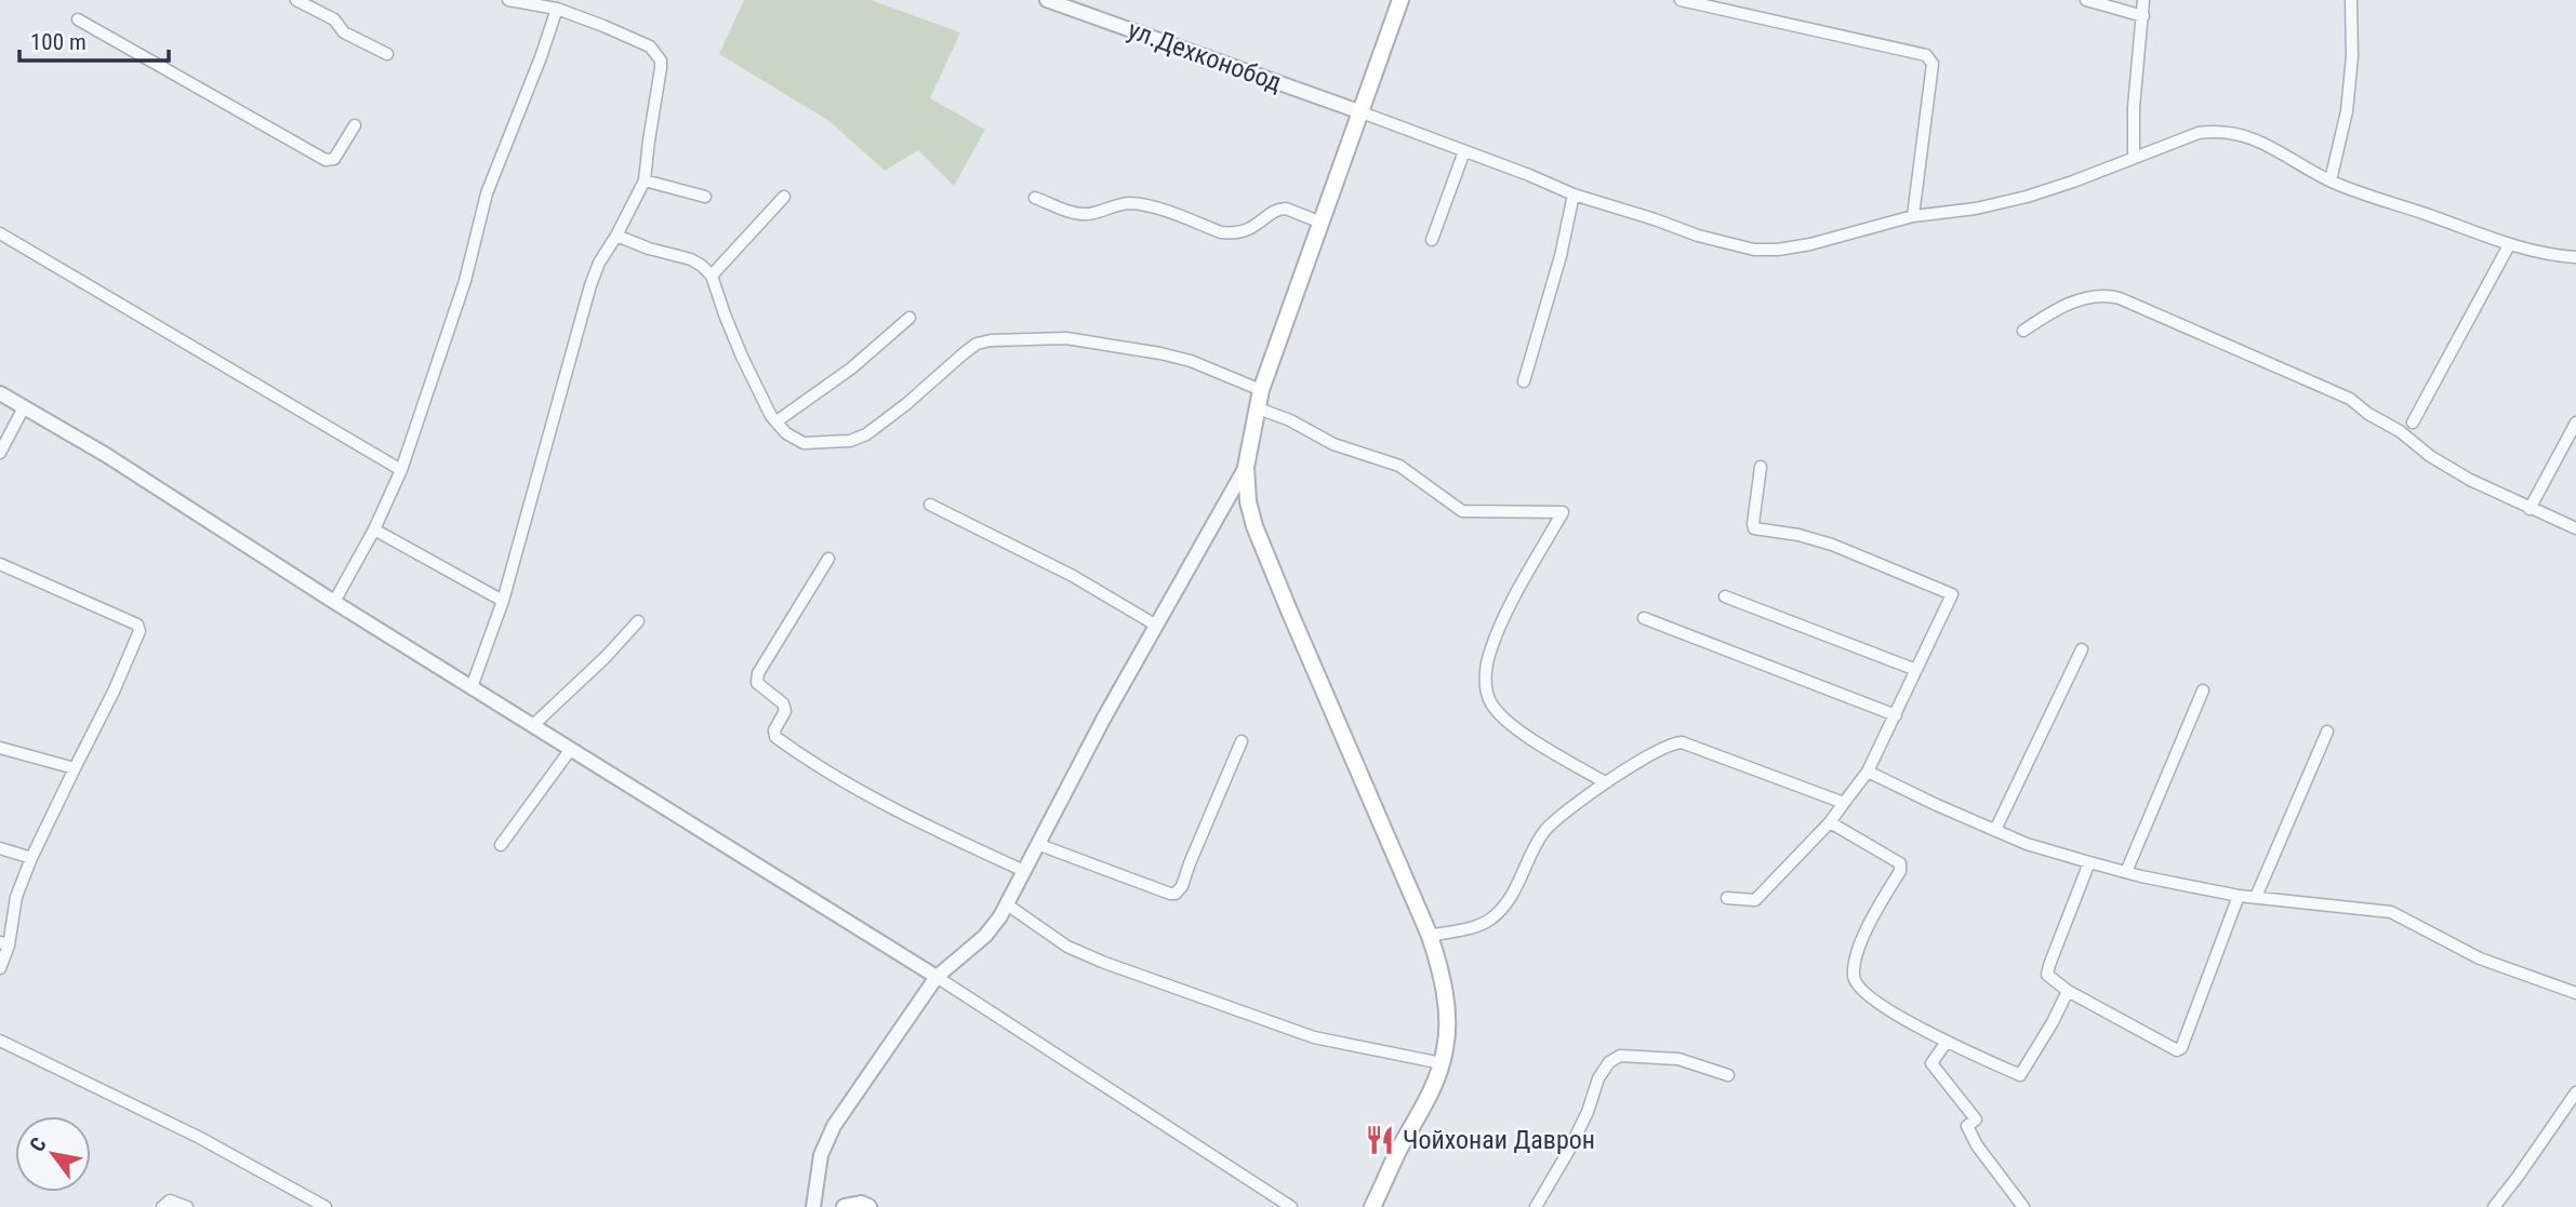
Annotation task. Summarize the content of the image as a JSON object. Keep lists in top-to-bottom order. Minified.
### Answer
{"streets":{"street":["ул.Дехконобод"]},"places":{"restaurant":["Чойхонаи Даврон"]},"scale_bar":"100 m","north":"top left"}
